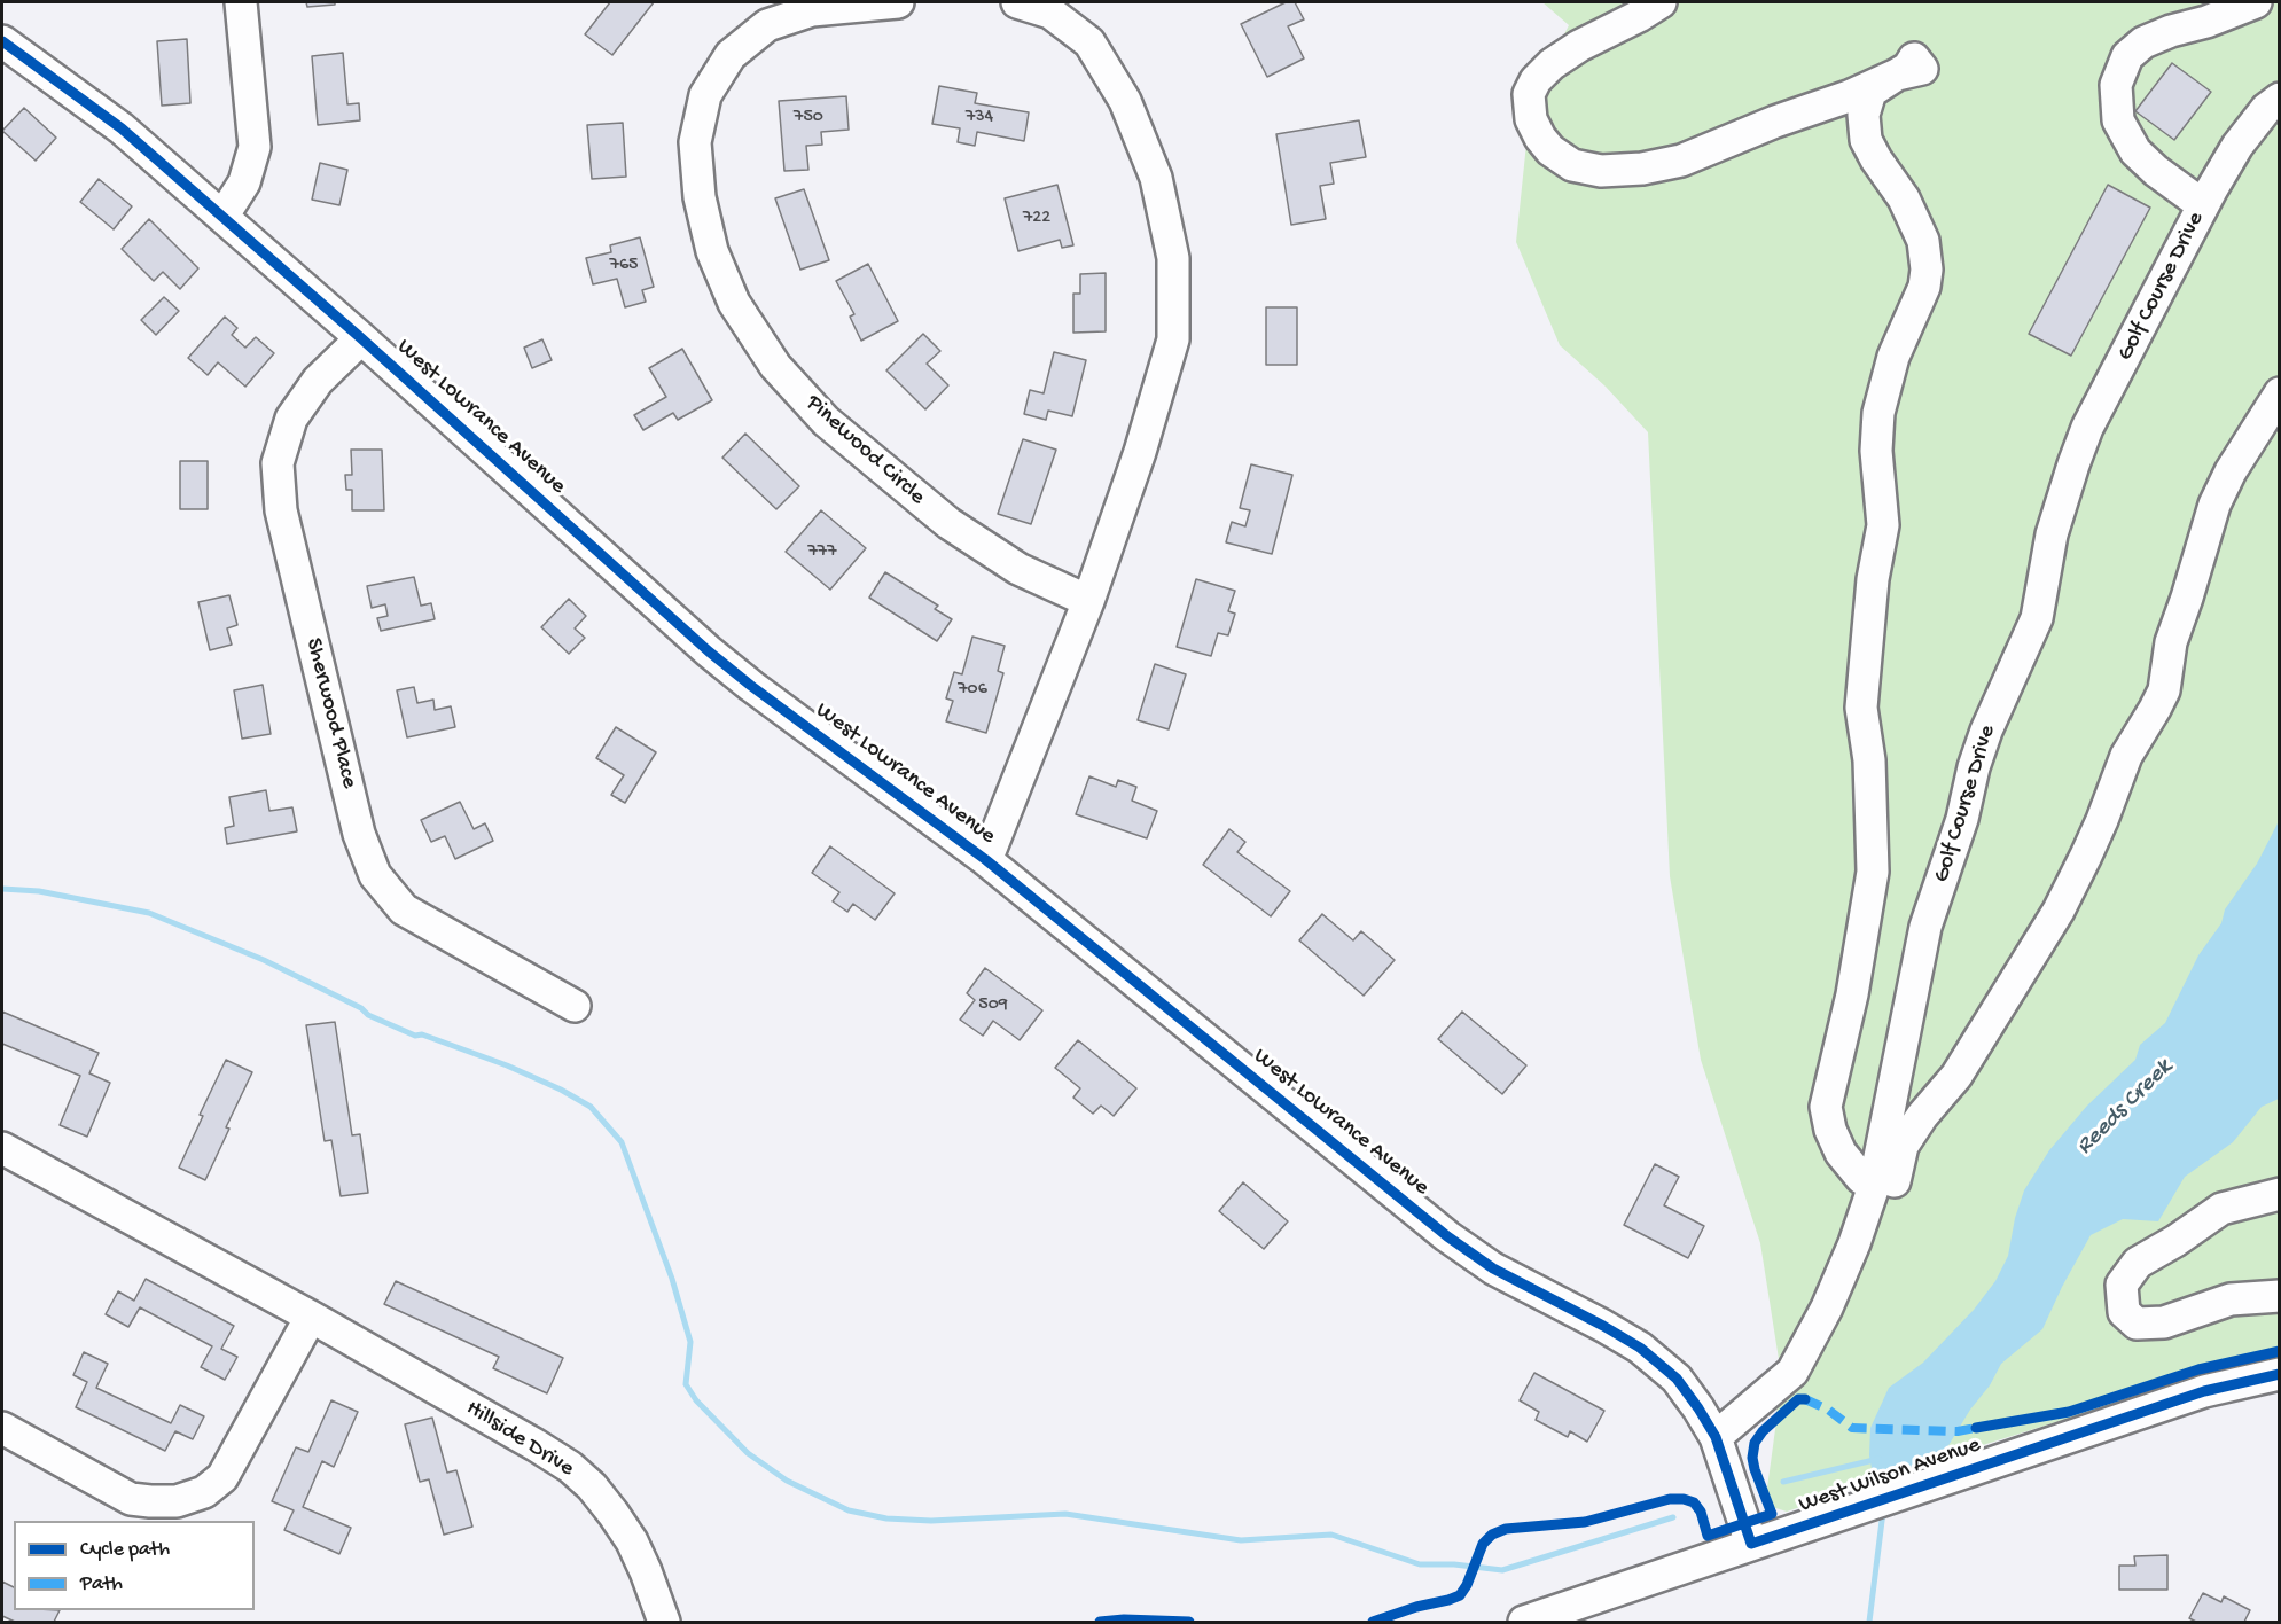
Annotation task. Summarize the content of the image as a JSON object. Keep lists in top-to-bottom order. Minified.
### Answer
{"streets":{"street":["Golf Course Drive","West Lowrance Avenue","Pinewood Circle","Sherwood Place","Hillside Drive","West Wilson Avenue"]},"crossings":[["Golf Course Drive","West Lowrance Avenue"],["West Lowrance Avenue","Sherwood Place"],["West Lowrance Avenue","West Wilson Avenue"]],"water":["Reeds Creek"],"house_numbers":["750","734","722","765","777","706","509"],"legend":["Cycle path","Path"]}
